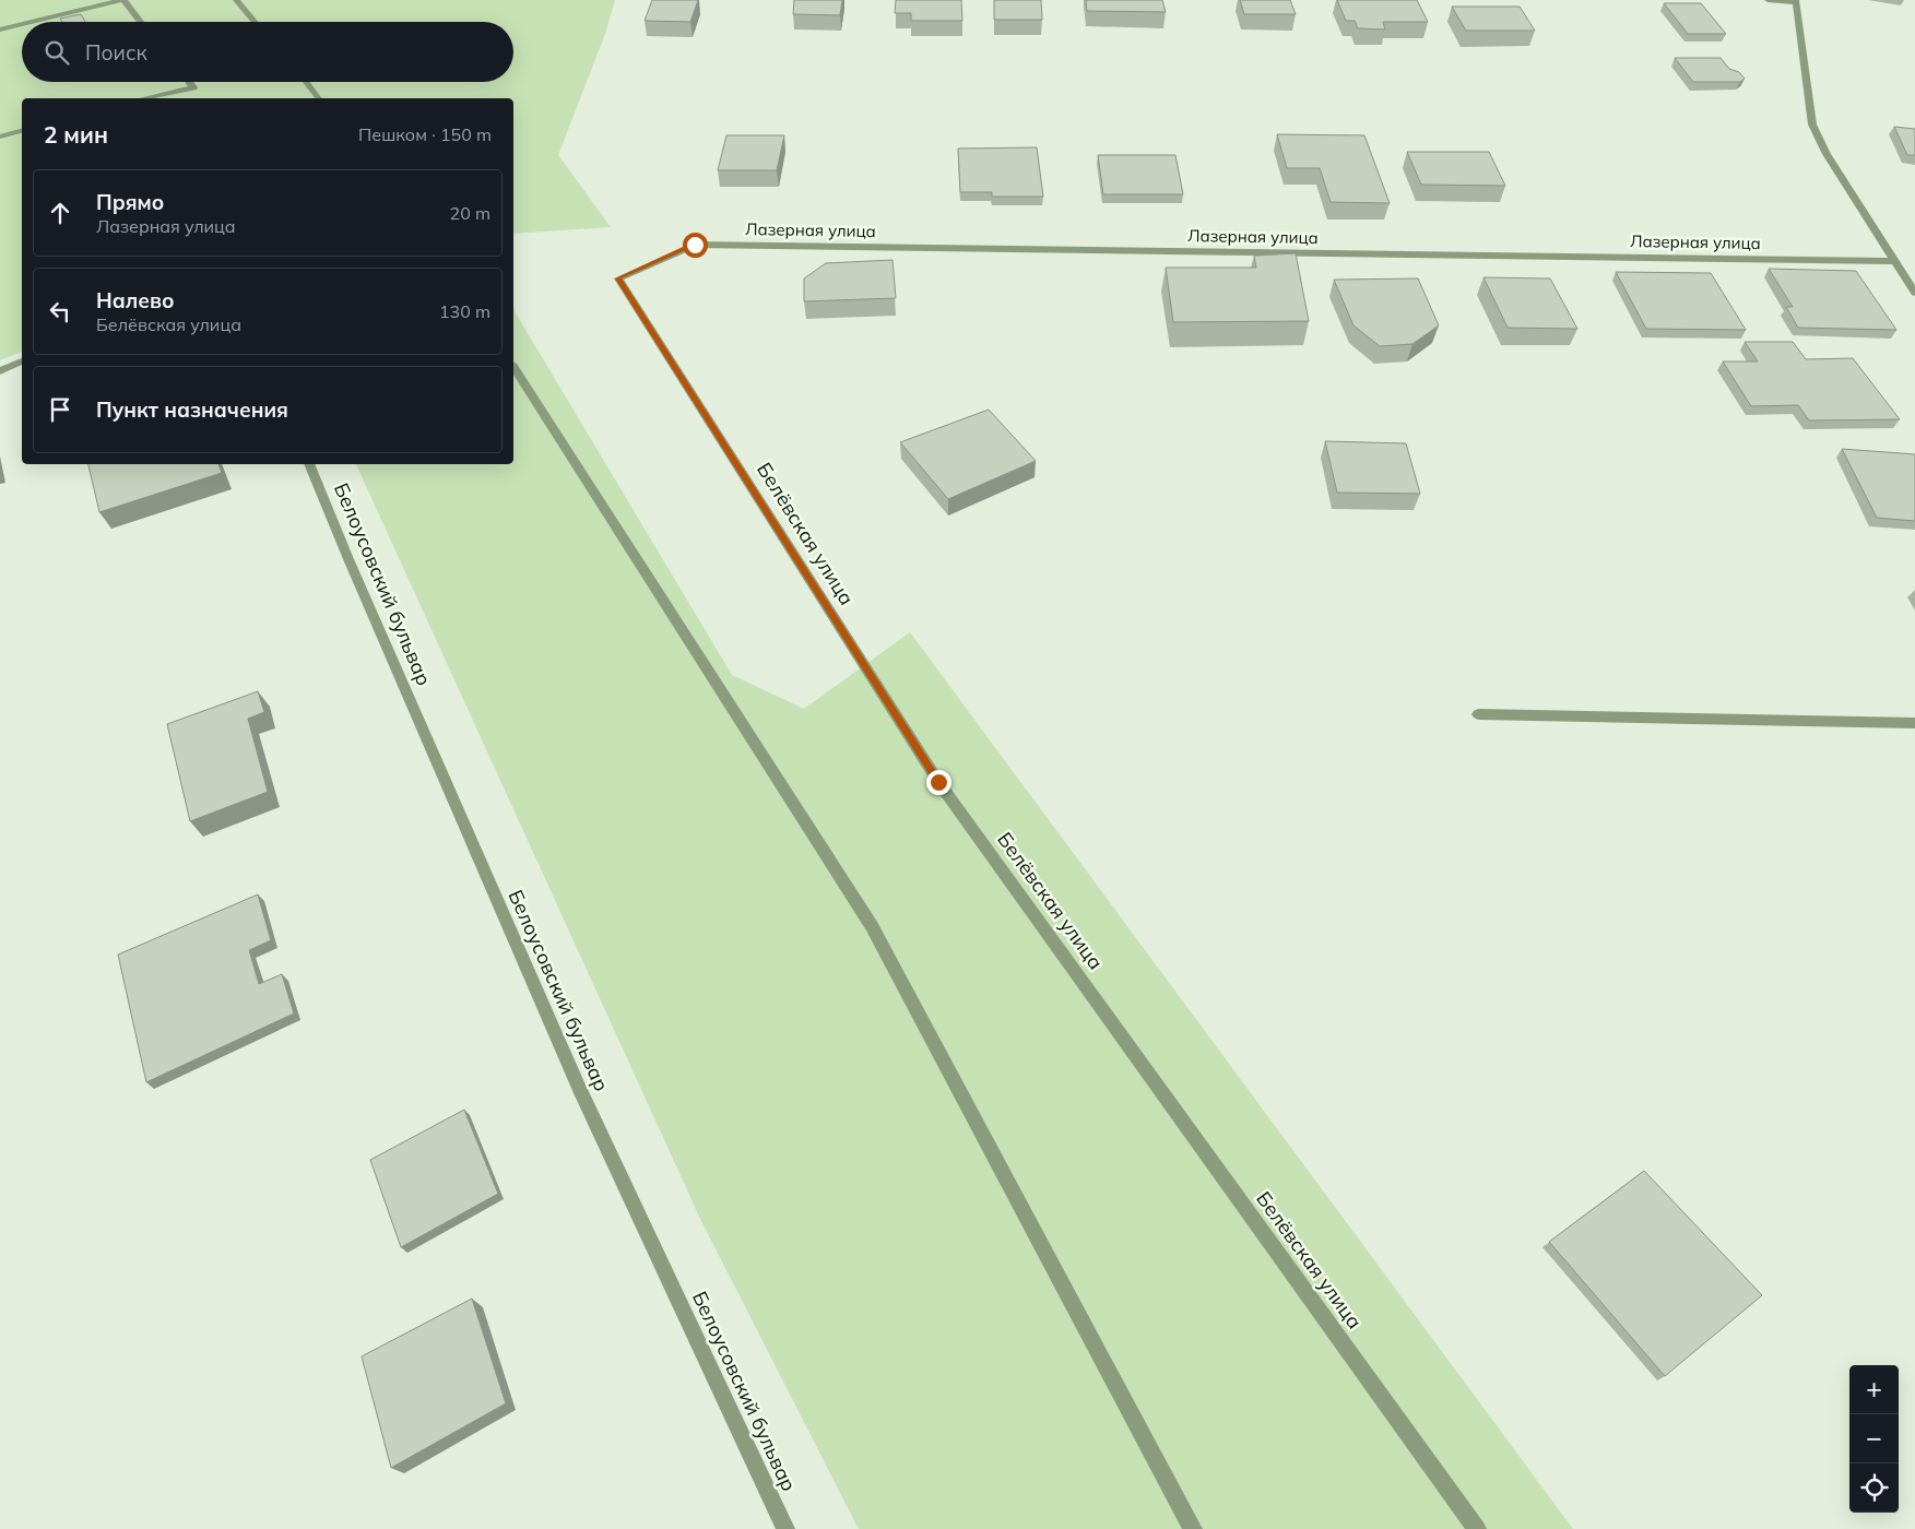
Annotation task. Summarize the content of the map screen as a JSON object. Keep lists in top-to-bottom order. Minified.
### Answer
{"streets":{"street":["Лазерная улица","Белёвская улица","Белоусовский бульвар"]},"crossings":[["Лазерная улица","Белёвская улица"]],"page":{"search":"Поиск","heading":["2 мин","Пешком · 150 m"],"list":[["Прямо","Лазерная улица","20 m"],["Налево","Белёвская улица","130 m"],"Пункт назначения"],"map_buttons":["+","−"]}}
